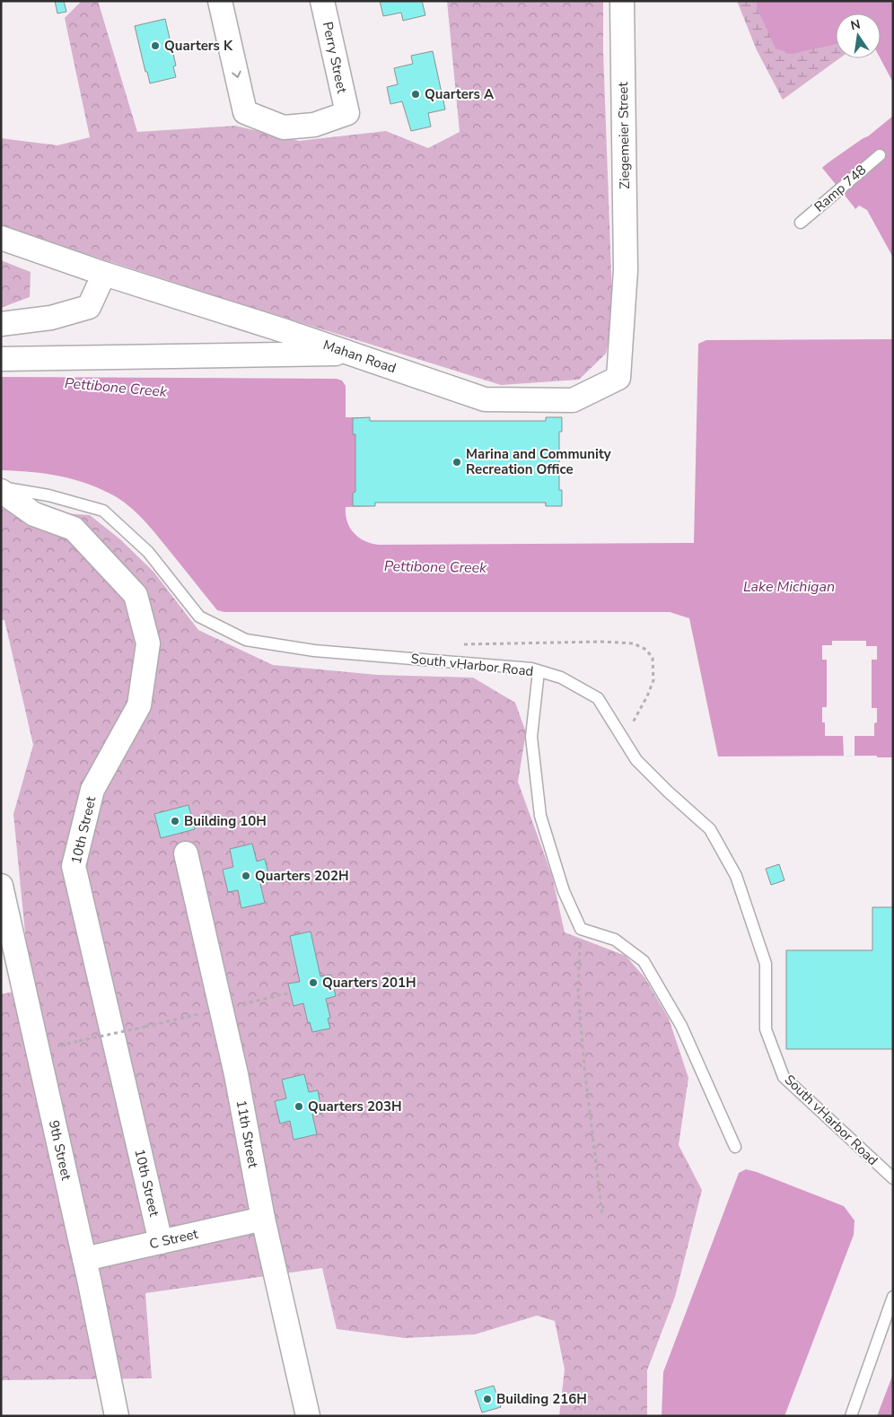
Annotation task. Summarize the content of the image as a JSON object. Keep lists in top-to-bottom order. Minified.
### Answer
{"streets":{"street":["Perry Street","Ziegemeier Street","Mahan Road","10th Street","11th Street","9th Street","C Street"],"lane":["Ramp 748","South vHarbor Road"]},"crossings":[["Ziegemeier Street","Mahan Road"],["10th Street","C Street"],["11th Street","C Street"],["9th Street","C Street"]],"water":["Pettibone Creek","Lake Michigan"],"places":["Quarters K","Quarters A","Marina and Community Recreation Office","Building 10H","Quarters 202H","Quarters 201H","Quarters 203H","Building 216H"],"north":"top"}
